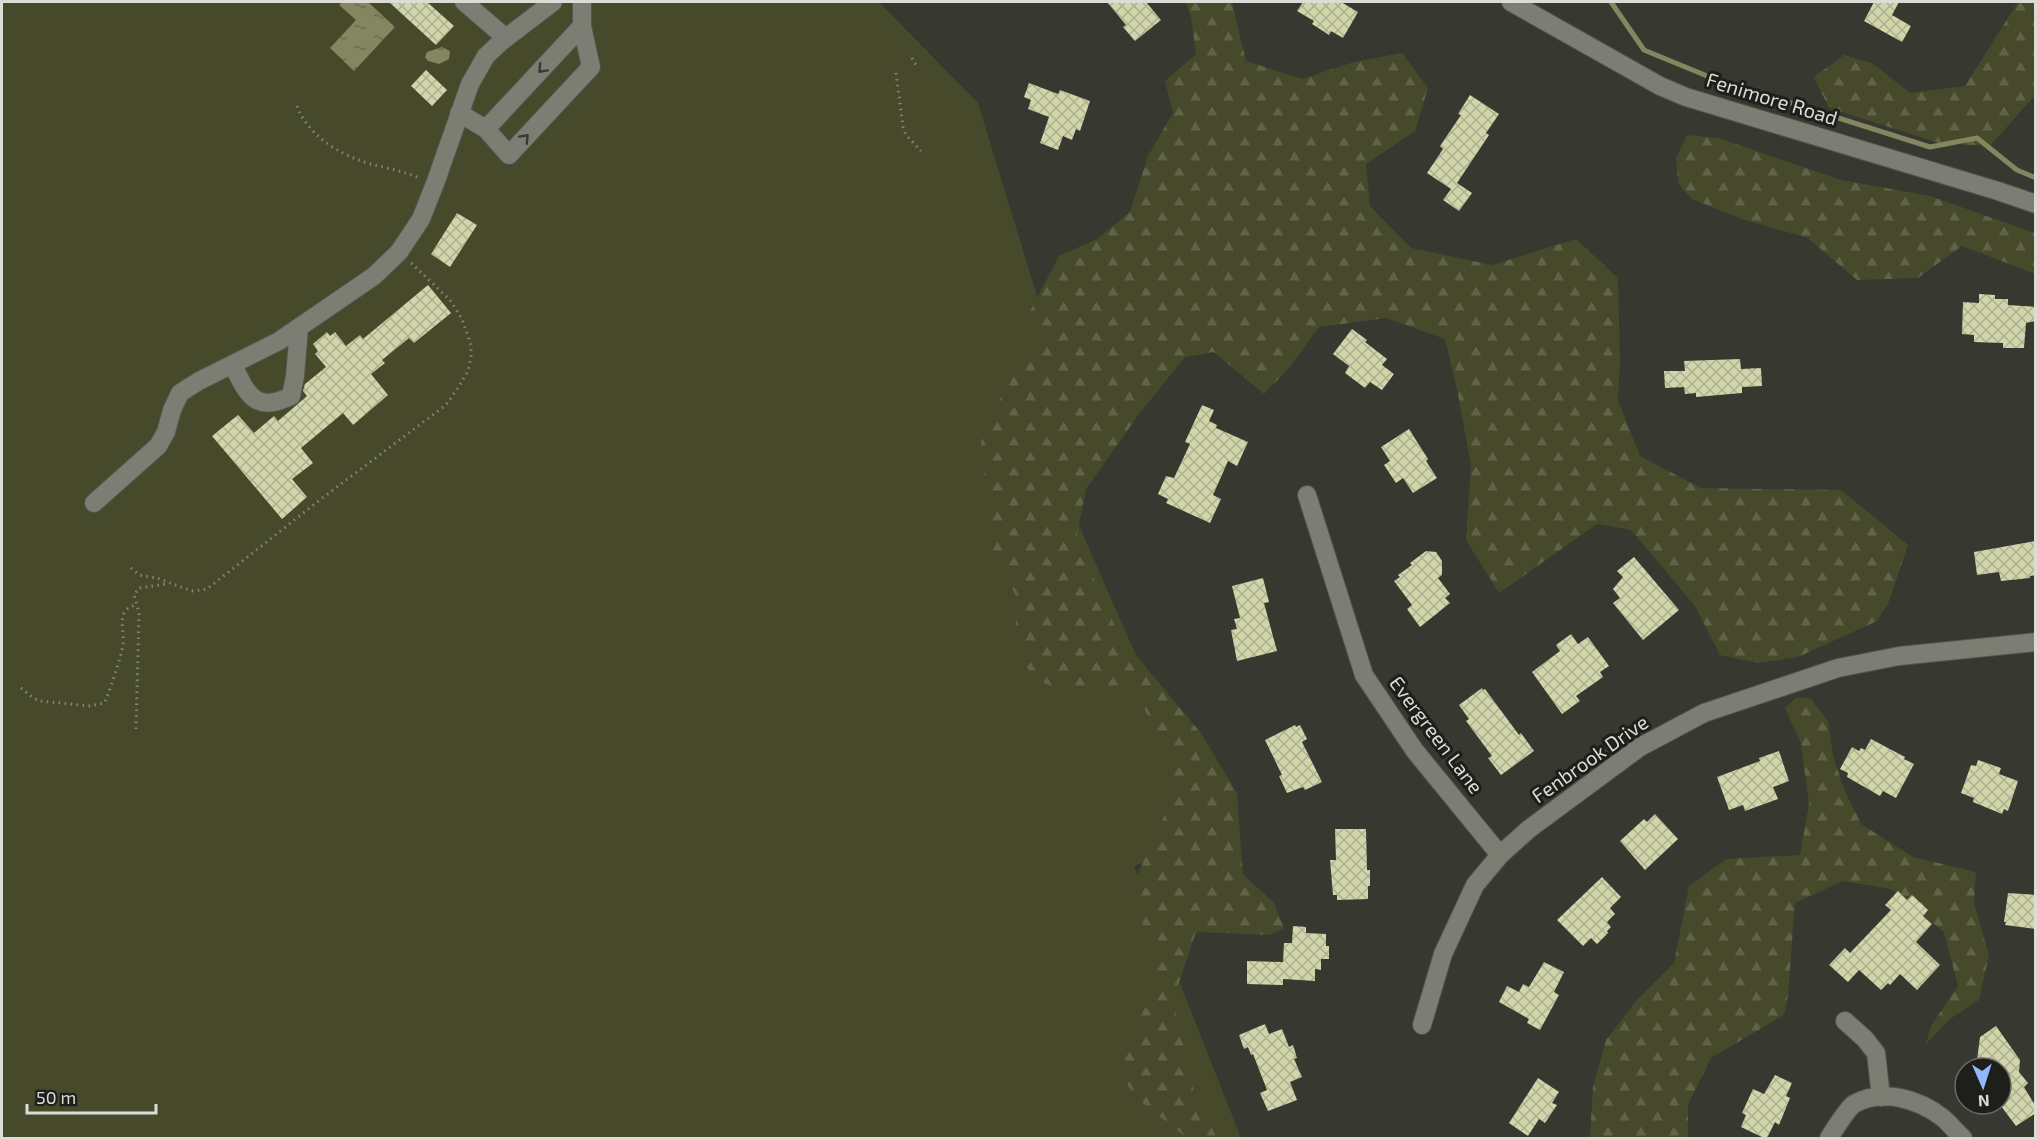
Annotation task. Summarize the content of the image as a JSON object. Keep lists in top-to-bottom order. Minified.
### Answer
{"streets":{"street":["Fenimore Road","Evergreen Lane","Fenbrook Drive"]},"crossings":[["Evergreen Lane","Fenbrook Drive"]],"scale_bar":"50 m","north":"bottom"}
